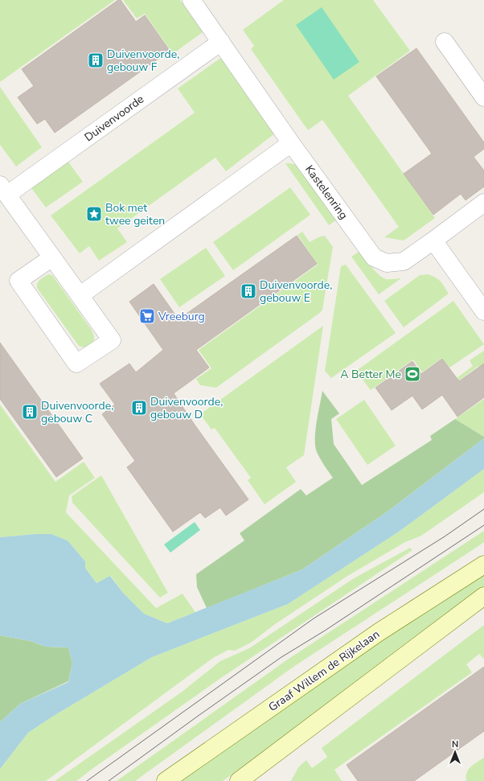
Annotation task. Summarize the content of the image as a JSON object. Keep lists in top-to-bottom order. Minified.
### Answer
{"streets":{"street":["Duivenvoorde","Kastelenring","Graaf Willem de Rijkelaan"]},"crossings":[["Duivenvoorde","Kastelenring"]],"places":{"building":["Duivenvoorde, gebouw F","Duivenvoorde, gebouw E","Duivenvoorde, gebouw D","Duivenvoorde, gebouw C"],"place":["Bok met twee geiten"],"supermarket":["Vreeburg"],"sports":["A Better Me"]},"north":"top"}
